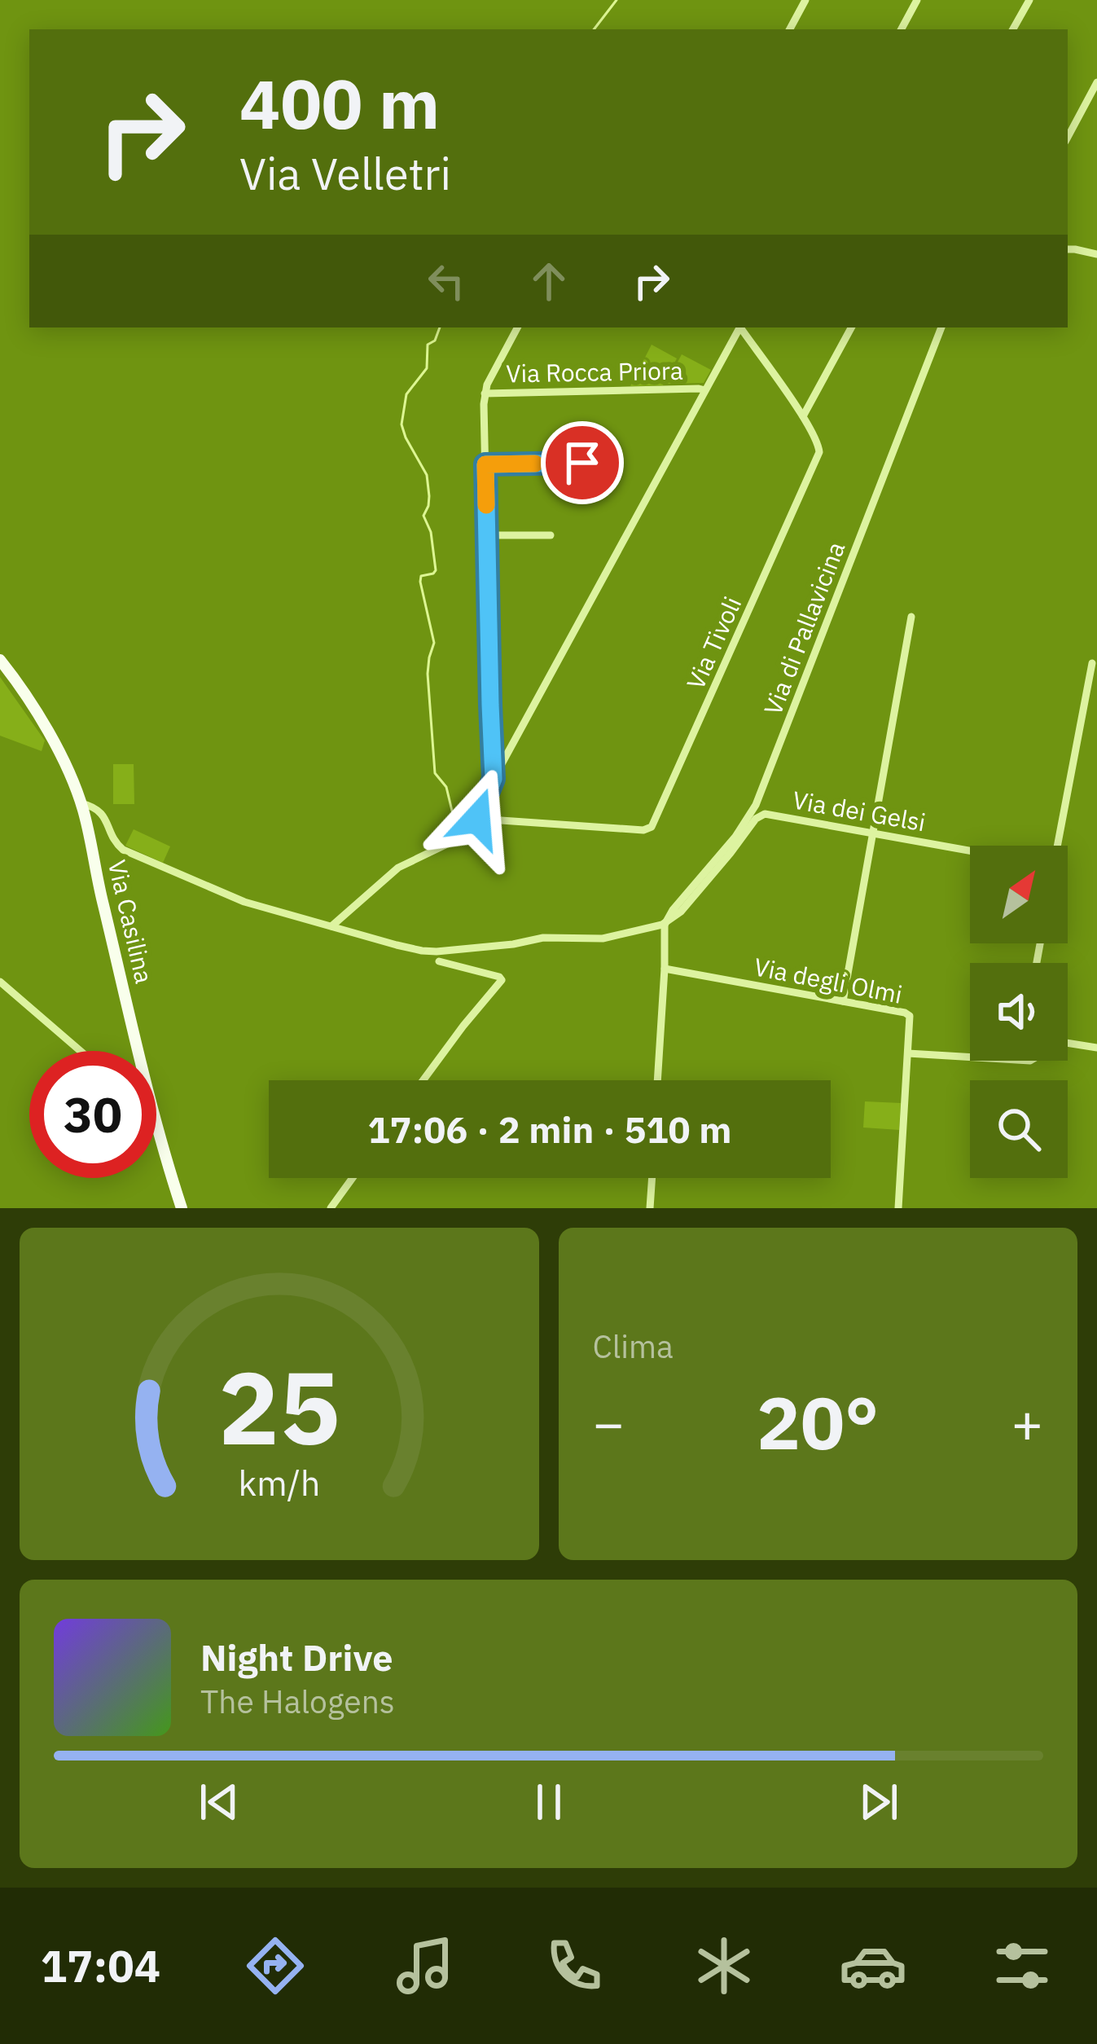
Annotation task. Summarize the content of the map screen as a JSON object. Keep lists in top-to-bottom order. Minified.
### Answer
{"streets":{"main road":["Via Casilina"],"street":["Via Rocca Priora","Via di Pallavicina","Via Tivoli","Via dei Gelsi","Via degli Olmi"]},"crossings":[["Via di Pallavicina","Via dei Gelsi"]],"north":"top right","page":{"turn":["400 m","Via Velletri"],"limit":"30","trip":"17:06 · 2 min · 510 m","tile":"Clima","heat":["−","20°","+"],"song":["Night Drive","The Halogens"],"tabs":"17:04","gauge":["25","km/h"]}}
